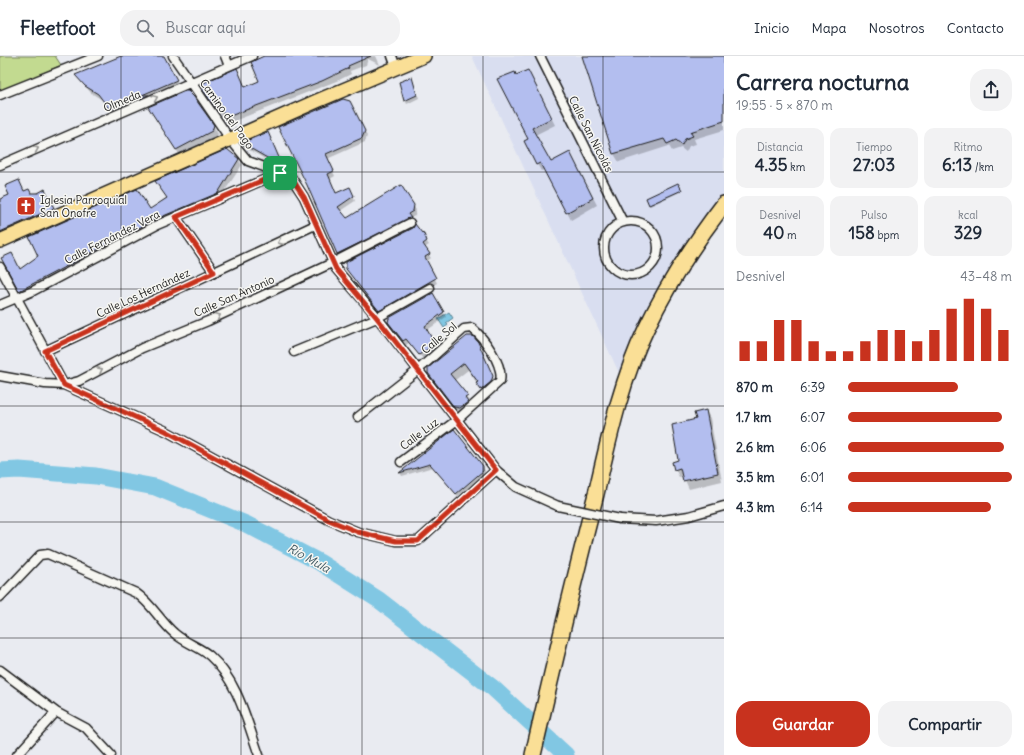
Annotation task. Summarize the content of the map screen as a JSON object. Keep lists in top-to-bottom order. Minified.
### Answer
{"streets":{"street":["Olmeda","Camino del Pago","Calle San Nicolás","Calle Fernández Vera","Calle Los Hernández","Calle San Antonio","Calle Sol","Calle Luz"]},"crossings":[["Olmeda","Camino del Pago"],["Camino del Pago","Calle Fernández Vera"],["Camino del Pago","Calle Los Hernández"],["Camino del Pago","Calle San Antonio"],["Camino del Pago","Calle Sol"],["Camino del Pago","Calle Luz"],["Calle Sol","Calle Luz"]],"one_way":["Calle Los Hernández","Calle San Antonio"],"water":["Río Mula"],"places":{"church":["Iglesia Parroquial San Onofre"]},"page":{"header":"Fleetfoot","search":"Buscar aquí","nav":["Inicio","Mapa","Nosotros","Contacto"],"heading":["Carrera nocturna","19:55 · 5 × 870 m"],"stats":[["Distancia","4.35 km"],["Tiempo","27:03"],["Ritmo","6:13 /km"],["Desnivel","40 m"],["Pulso","158 bpm"],["kcal","329"]],"chart":["Desnivel","43–48 m"],"list":[{"name":"870 m","note":"6:39"},{"name":"1.7 km","note":"6:07"},{"name":"2.6 km","note":"6:06"},{"name":"3.5 km","note":"6:01"},{"name":"4.3 km","note":"6:14"}],"buttons":["Guardar","Compartir"]}}
